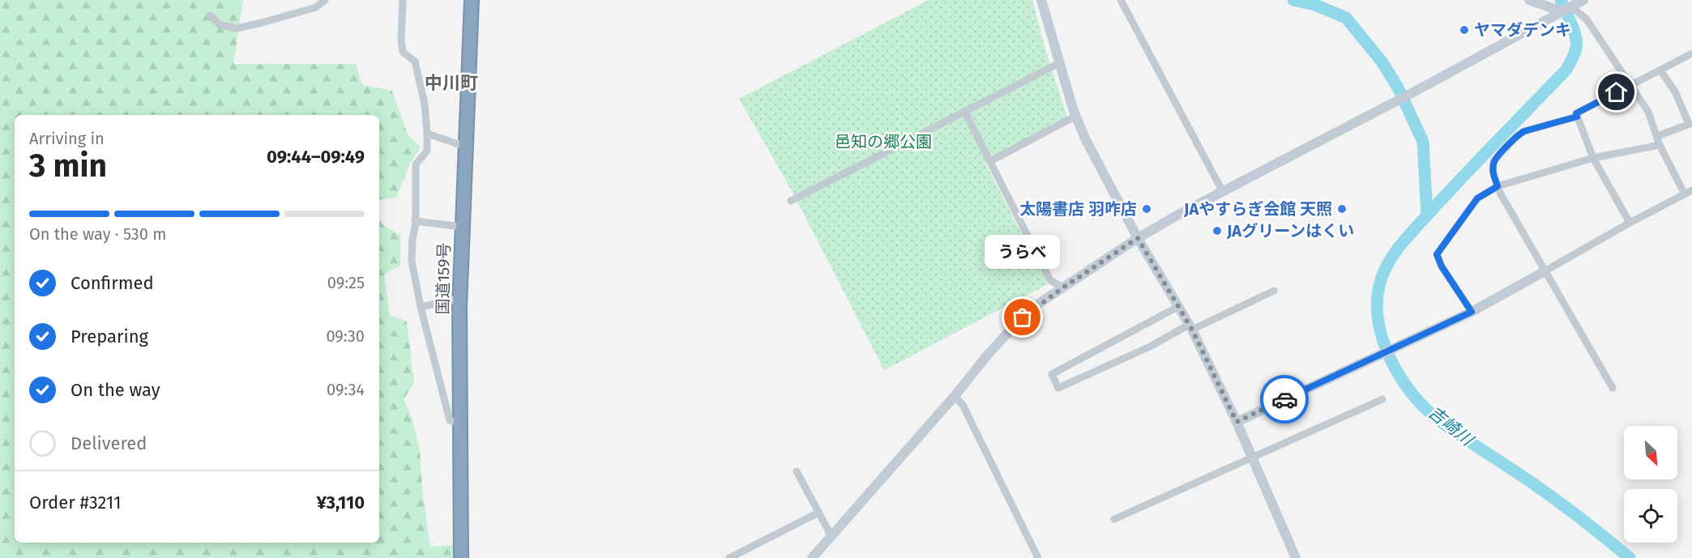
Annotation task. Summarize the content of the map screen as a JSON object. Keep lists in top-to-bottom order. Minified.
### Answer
{"streets":{"highway":["国道159号"]},"districts":["中川町"],"water":["吉崎川"],"parks":["邑知の郷公園"],"places":["ヤマダデンキ","太陽書店 羽咋店","JAやすらぎ会館 天照","JAグリーンはくい","うらべ"],"north":"bottom right","page":{"heading":["3 min","Arriving in","09:44–09:49"],"panel":["Order #3211","¥3,110"],"bar":"On the way · 530 m","bubble":"うらべ","list":[["Confirmed","09:25"],["Preparing","09:30"],["On the way","09:34"],"Delivered"]}}
